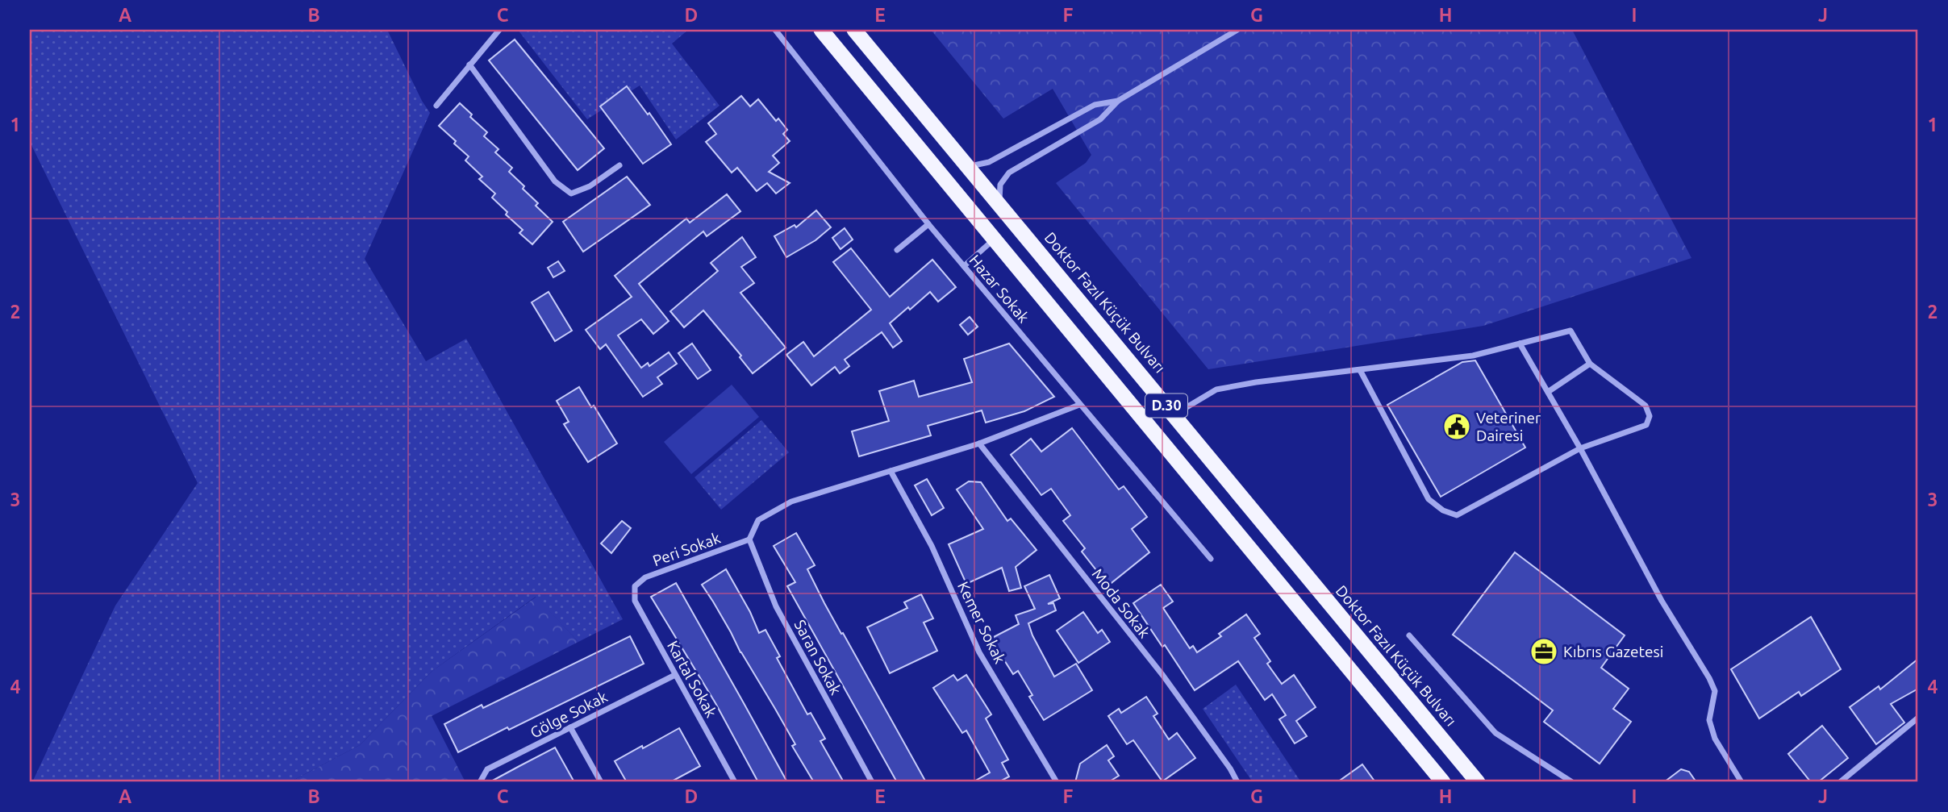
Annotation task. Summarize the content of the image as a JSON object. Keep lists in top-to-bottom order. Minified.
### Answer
{"streets":{"highway":["Doktor Fazıl Küçük Bulvarı","D.30"],"street":["Hazar Sokak","Peri Sokak","Moda Sokak","Kemer Sokak","Saran Sokak","Kartal Sokak","Gölge Sokak"]},"crossings":[["Peri Sokak","Saran Sokak"],["Peri Sokak","Kartal Sokak"],["Kartal Sokak","Gölge Sokak"]],"places":{"public building":["Veteriner Dairesi"],"office":["Kıbrıs Gazetesi"]},"grid":{"columns":["A","B","C","D","E","F","G","H","I","J"],"rows":["1","2","3","4"]}}
